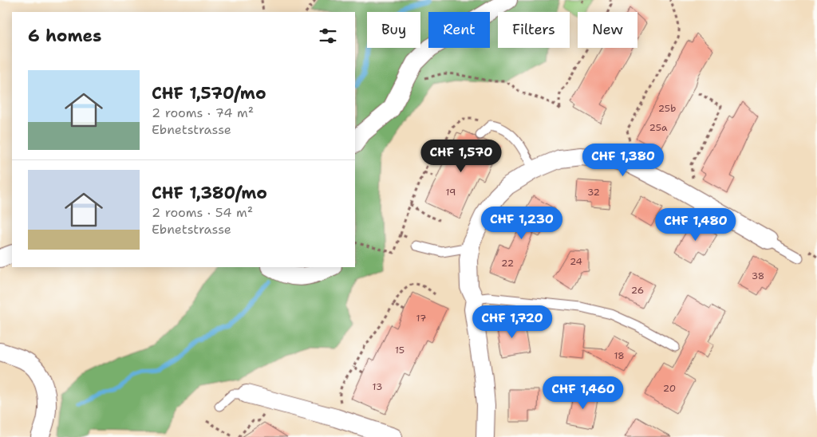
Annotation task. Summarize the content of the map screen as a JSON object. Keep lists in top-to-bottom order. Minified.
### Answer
{"house_numbers":["25b","25a","19","32","24","22","38","26","17","15","18","13","20"],"page":{"chip":["Buy","Rent","Filters","New"],"heading":"6 homes","list":[{"name":"CHF 1,570/mo","note":"2 rooms · 74 m² · Ebnetstrasse"},{"name":"CHF 1,380/mo","note":"2 rooms · 54 m² · Ebnetstrasse"}],"price":["CHF 1,570","CHF 1,380","CHF 1,230","CHF 1,480","CHF 1,720","CHF 1,460"]}}
